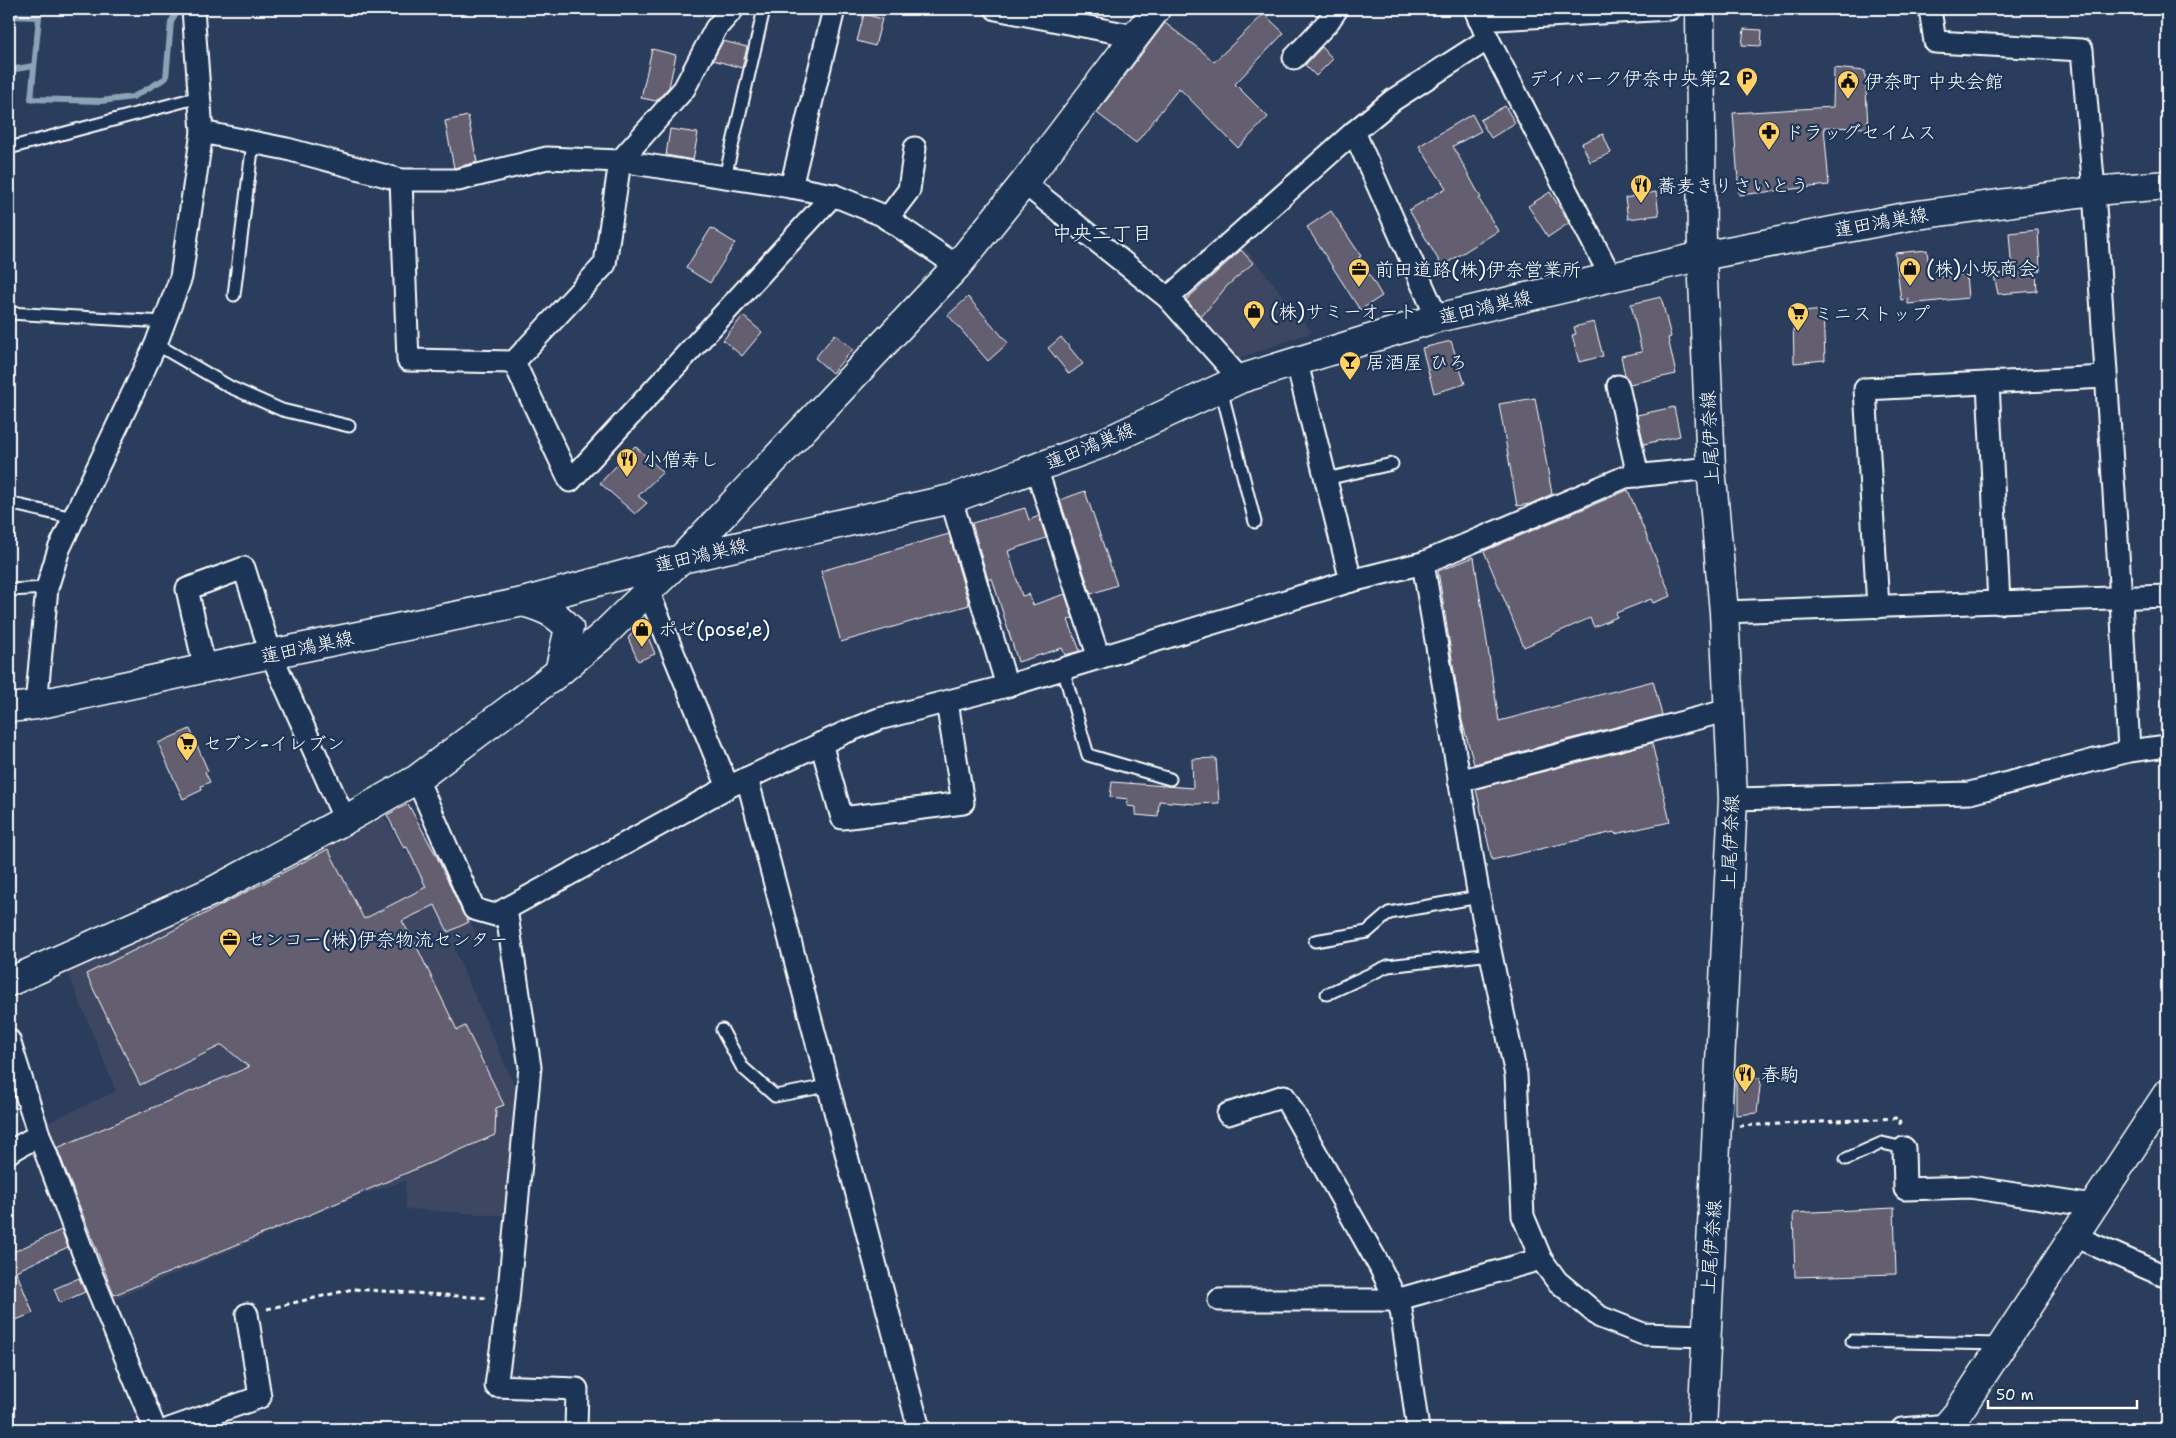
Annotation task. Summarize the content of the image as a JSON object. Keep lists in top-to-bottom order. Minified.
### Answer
{"streets":{"street":["蓮田鴻巣線","上尾伊奈線"]},"crossings":[["蓮田鴻巣線","上尾伊奈線"]],"districts":["中央二丁目"],"places":{"parking":["デイパーク伊奈中央第2"],"public building":["伊奈町 中央会館"],"pharmacy":["ドラッグセイムス"],"restaurant":["蕎麦きりさいとう","小僧寿し","春駒"],"shop":["(株)小坂商会","(株)サミーオート","ポゼ(pose',e)"],"office":["前田道路(株)伊奈営業所","センコー(株)伊奈物流センター"],"supermarket":["ミニストップ","セブン-イレブン"],"bar":["居酒屋 ひろ"]},"scale_bar":"50 m"}
